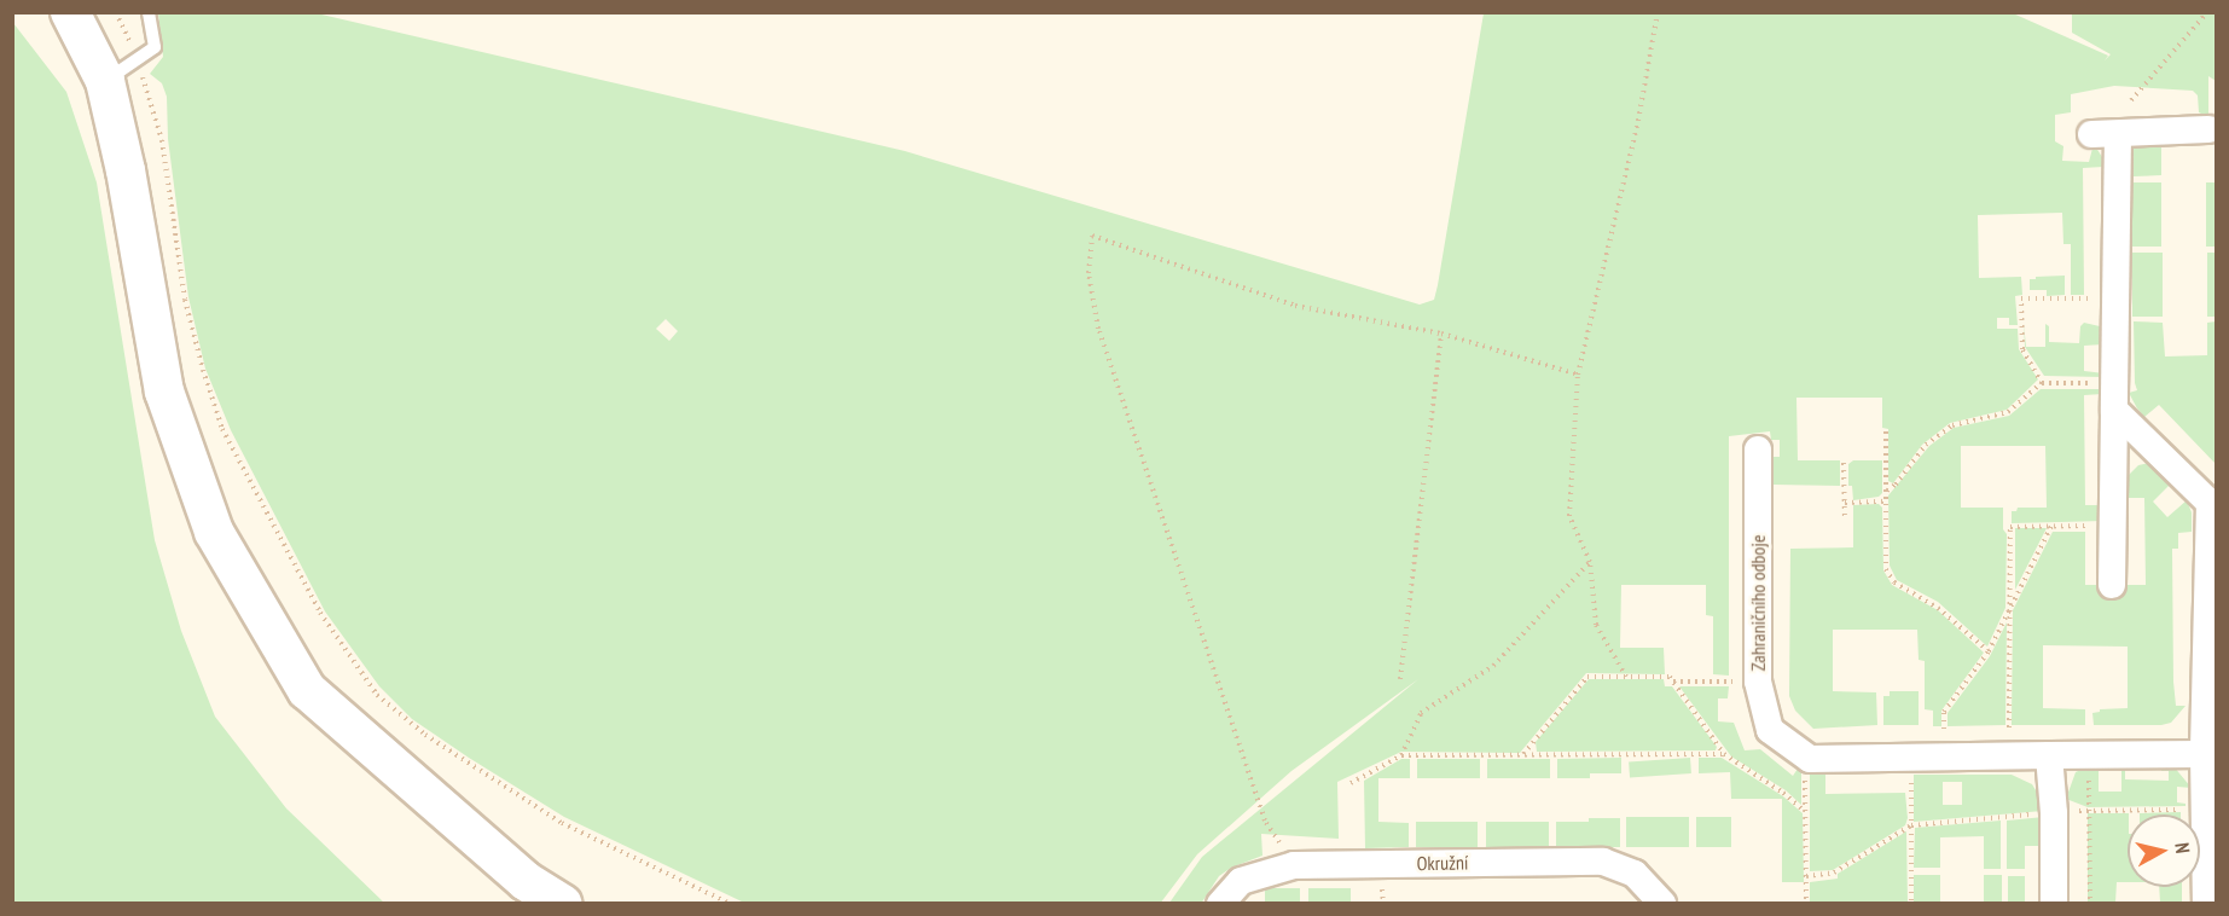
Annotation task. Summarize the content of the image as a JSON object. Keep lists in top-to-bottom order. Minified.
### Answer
{"streets":{"street":["Zahraničního odboje","Okružní"]},"north":"right"}
